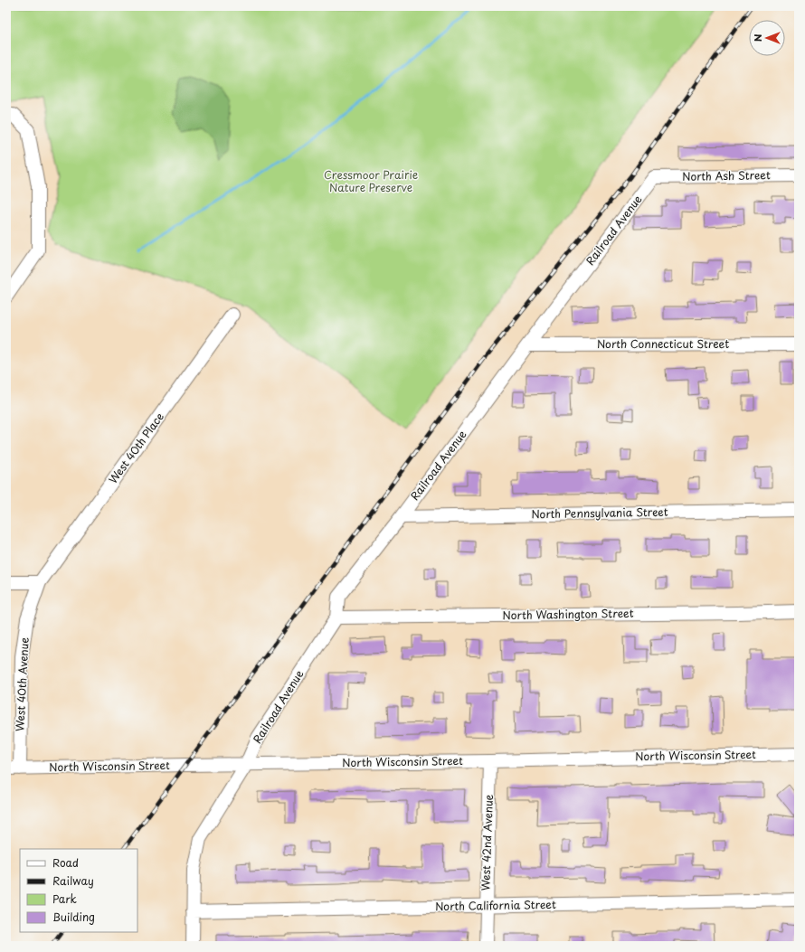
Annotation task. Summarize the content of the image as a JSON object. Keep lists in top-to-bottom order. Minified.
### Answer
{"streets":{"street":["North Ash Street","Railroad Avenue","North Connecticut Street","West 40th Place","North Pennsylvania Street","North Washington Street","West 40th Avenue","North Wisconsin Street","West 42nd Avenue","North California Street"]},"crossings":[["North Ash Street","Railroad Avenue"],["Railroad Avenue","North Connecticut Street"],["Railroad Avenue","North Pennsylvania Street"],["Railroad Avenue","North Washington Street"],["Railroad Avenue","North Wisconsin Street"],["Railroad Avenue","North California Street"],["West 40th Place","West 40th Avenue"],["West 40th Avenue","North Wisconsin Street"],["North Wisconsin Street","West 42nd Avenue"],["West 42nd Avenue","North California Street"]],"parks":["Cressmoor Prairie Nature Preserve"],"legend":["Road","Railway","Park","Building"],"north":"left"}
